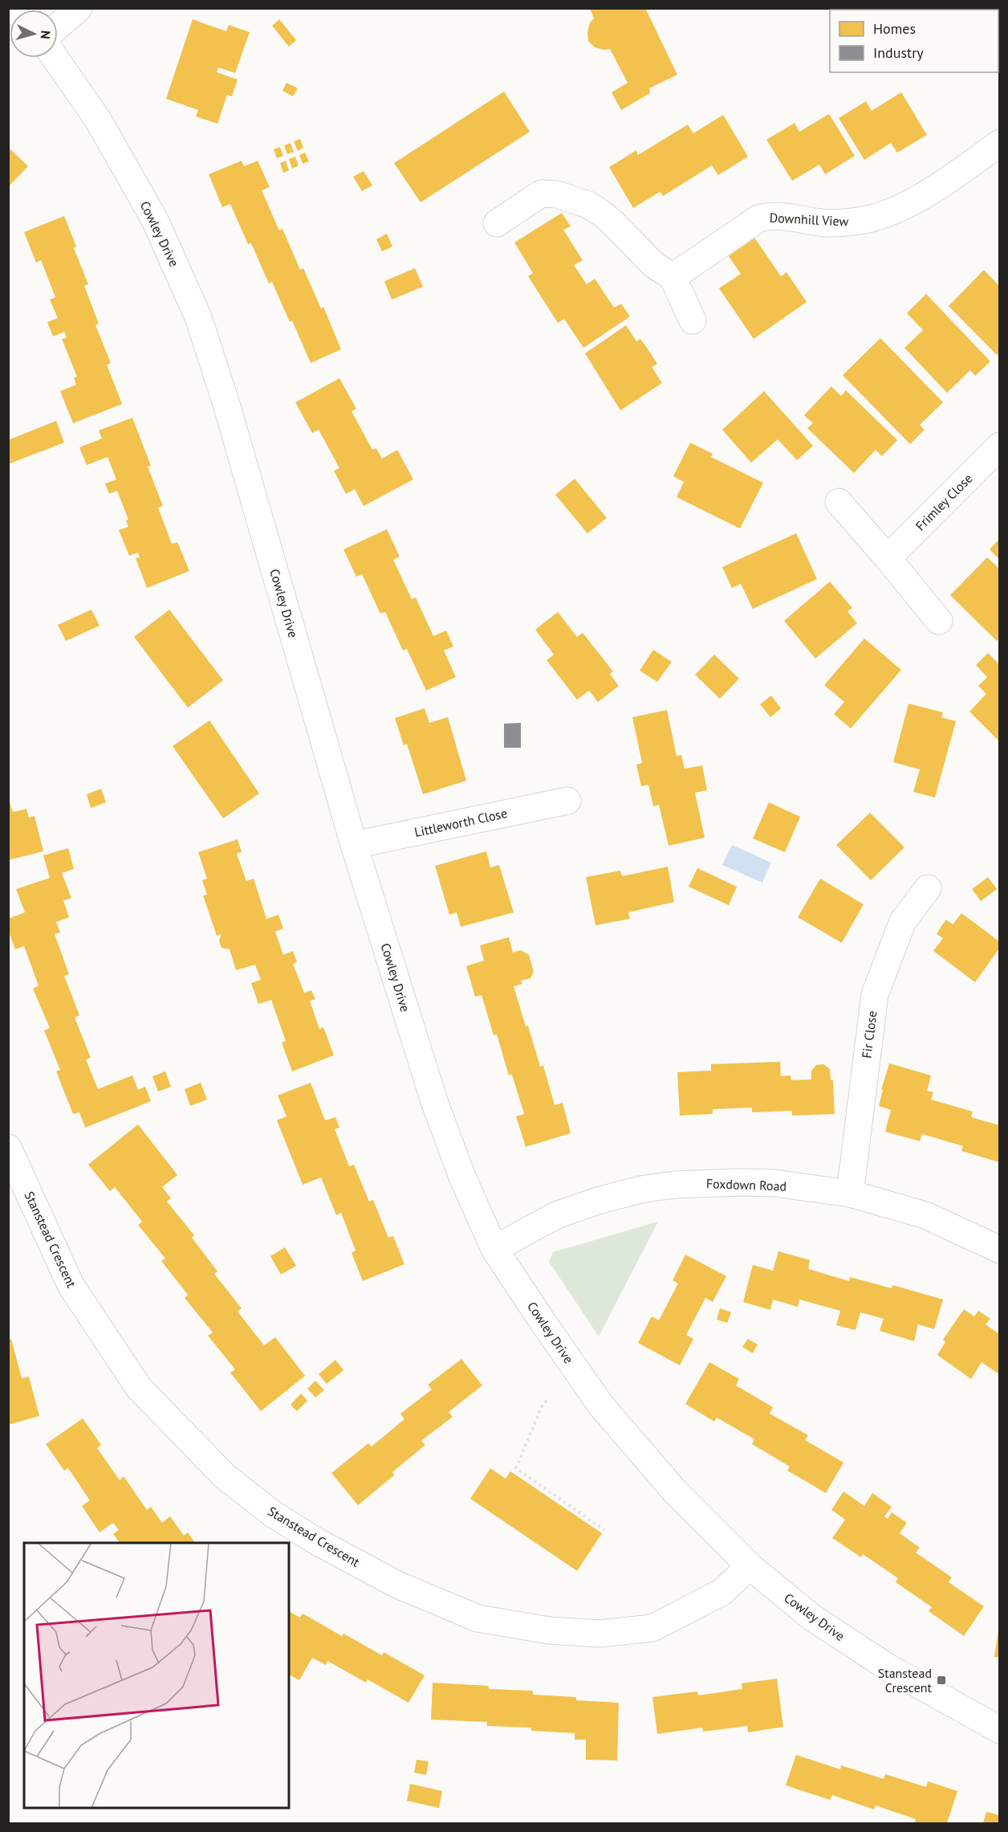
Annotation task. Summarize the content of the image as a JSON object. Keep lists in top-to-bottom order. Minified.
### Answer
{"streets":{"street":["Downhill View","Cowley Drive","Frimley Close","Littleworth Close","Fir Close","Foxdown Road","Stanstead Crescent"]},"crossings":[["Cowley Drive","Littleworth Close"],["Cowley Drive","Foxdown Road"],["Cowley Drive","Stanstead Crescent"],["Fir Close","Foxdown Road"]],"places":{"transit":["Stanstead Crescent"]},"legend":["Homes","Industry"],"north":"right"}
